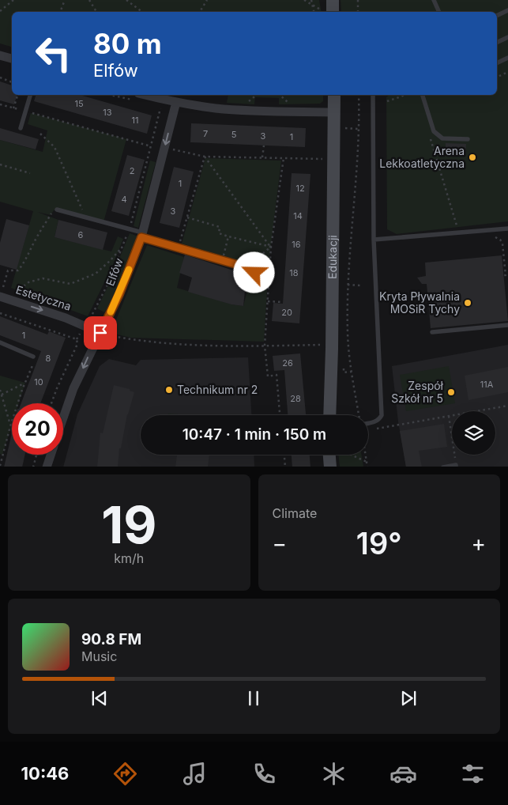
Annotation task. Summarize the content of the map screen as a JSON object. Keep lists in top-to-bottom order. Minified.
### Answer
{"streets":{"street":["Edukacji","Elfów","Estetyczna"]},"crossings":[["Elfów","Estetyczna"]],"one_way":["Elfów","Estetyczna"],"places":["Arena Lekkoatletyczna","Kryta Pływalnia MOSiR Tychy","Technikum nr 2","Zespół Szkół nr 5"],"house_numbers":["15","13","11","7","5","3","1","2","1","12","4","3","14","6","16","18","20","1","8","26","10","11A","28"],"page":{"turn":["80 m","Elfów"],"limit":"20","trip":"10:47 · 1 min · 150 m","tile":[["19","km/h"],"Climate"],"heat":["−","19°","+"],"song":["90.8 FM","Music"],"tabs":"10:46"}}
